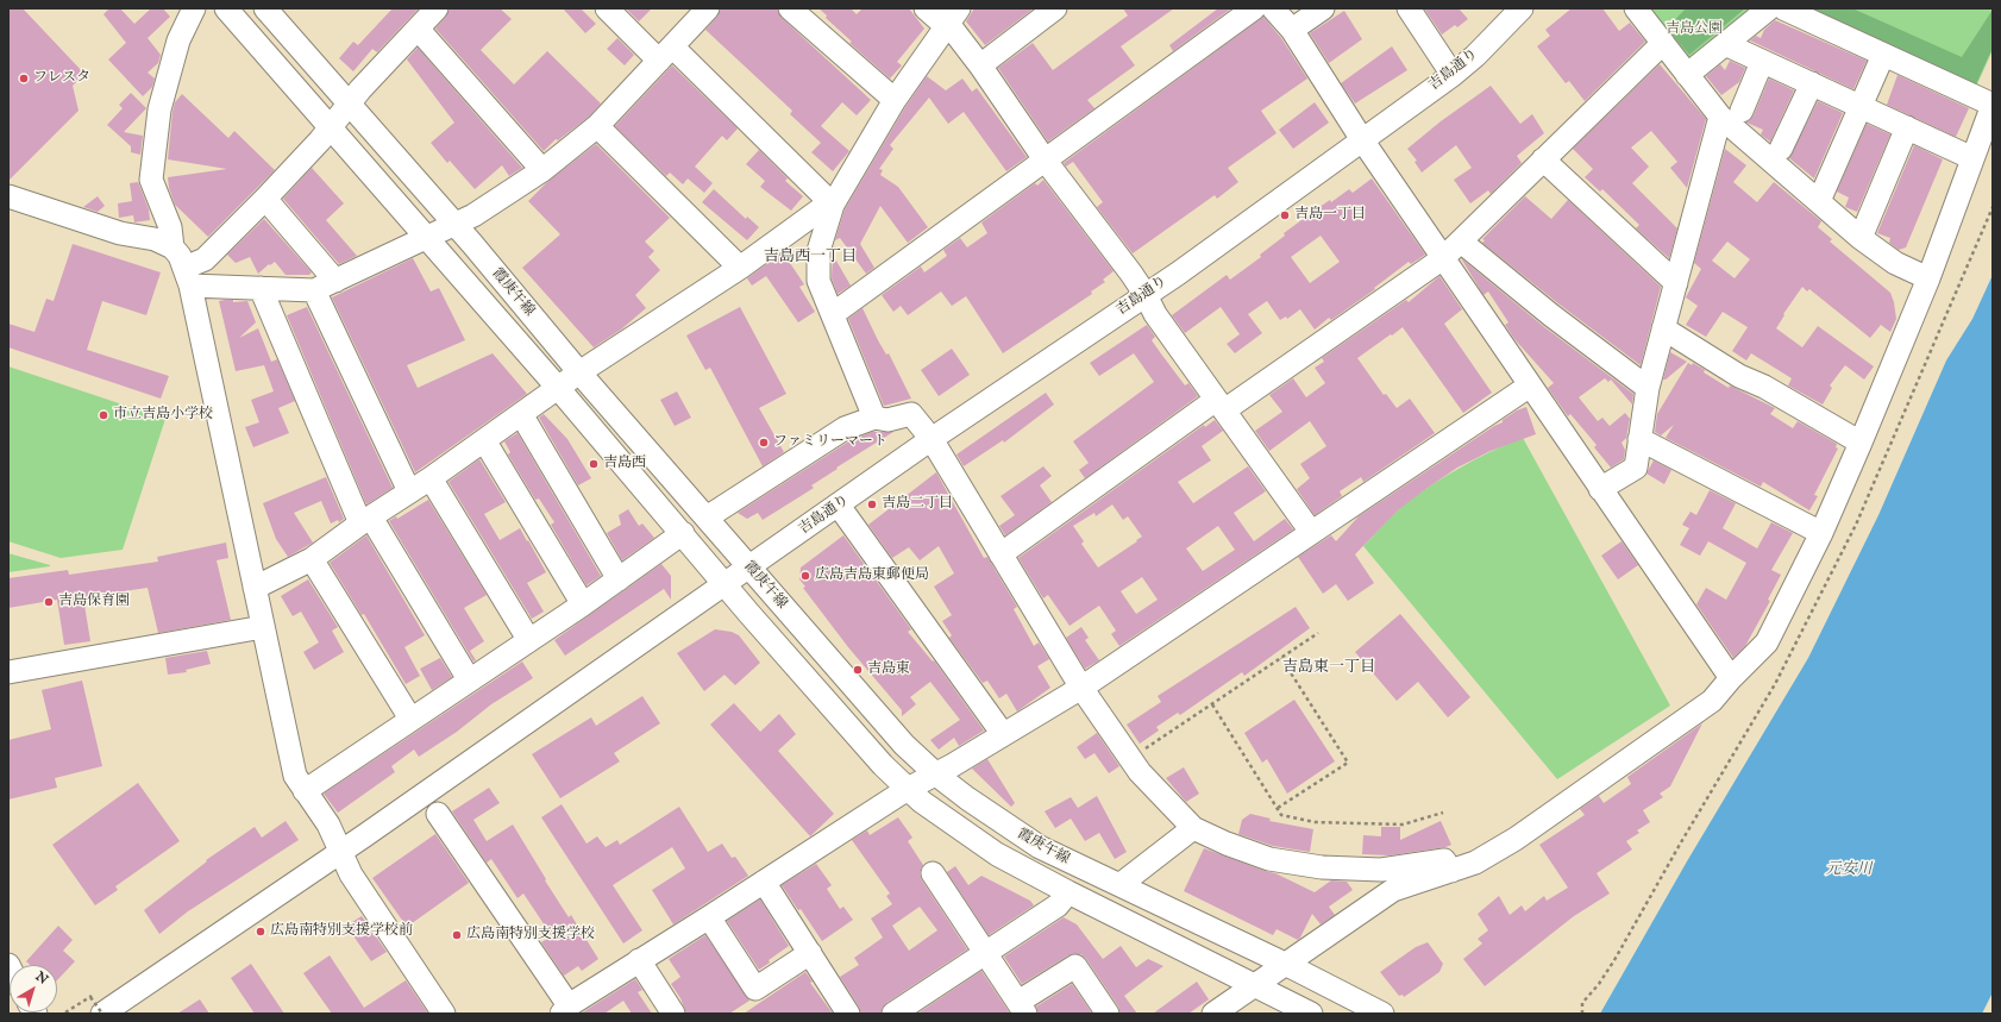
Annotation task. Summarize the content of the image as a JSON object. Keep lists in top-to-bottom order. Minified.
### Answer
{"streets":{"street":["吉島通り","霞庚午線"]},"crossings":[["吉島通り","霞庚午線"]],"districts":["吉島西一丁目","吉島東一丁目"],"water":["元安川"],"parks":["吉島公園"],"places":["フレスタ","吉島一丁目","市立吉島小学校","ファミリーマート","吉島西","吉島二丁目","広島吉島東郵便局","吉島保育園","吉島東","広島南特別支援学校前","広島南特別支援学校"],"north":"top right"}
